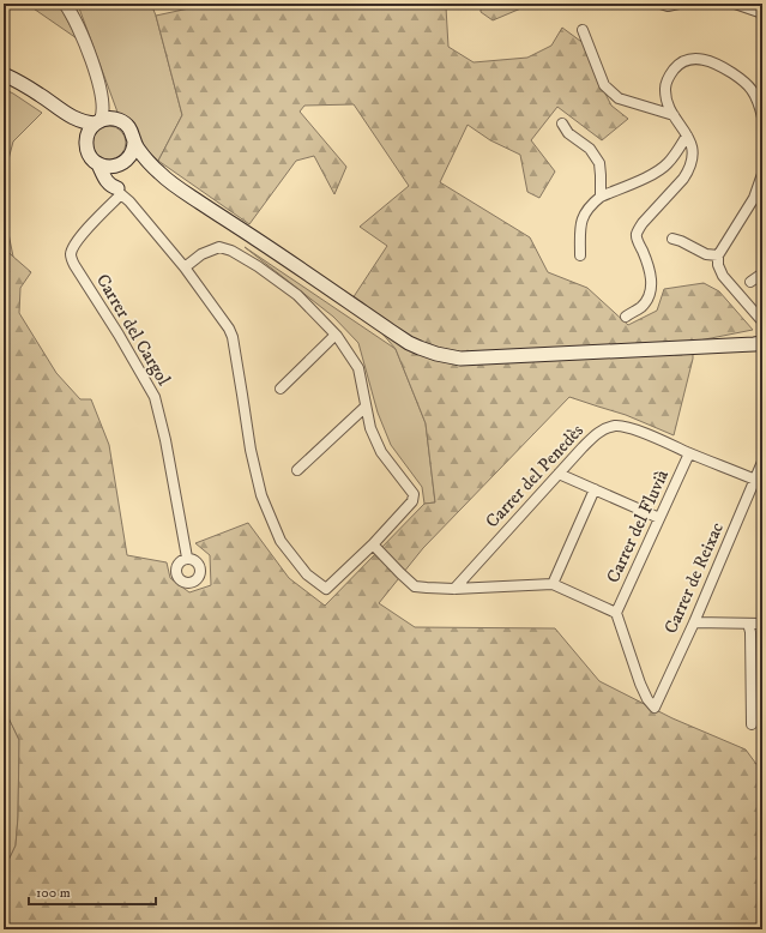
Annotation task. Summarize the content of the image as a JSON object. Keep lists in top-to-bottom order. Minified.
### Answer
{"streets":{"street":["Carrer del Cargol","Carrer del Penedès","Carrer del Fluvià","Carrer de Reixac"]},"crossings":[["Carrer del Penedès","Carrer del Fluvià"],["Carrer del Penedès","Carrer de Reixac"],["Carrer del Fluvià","Carrer de Reixac"]],"scale_bar":"100 m"}
